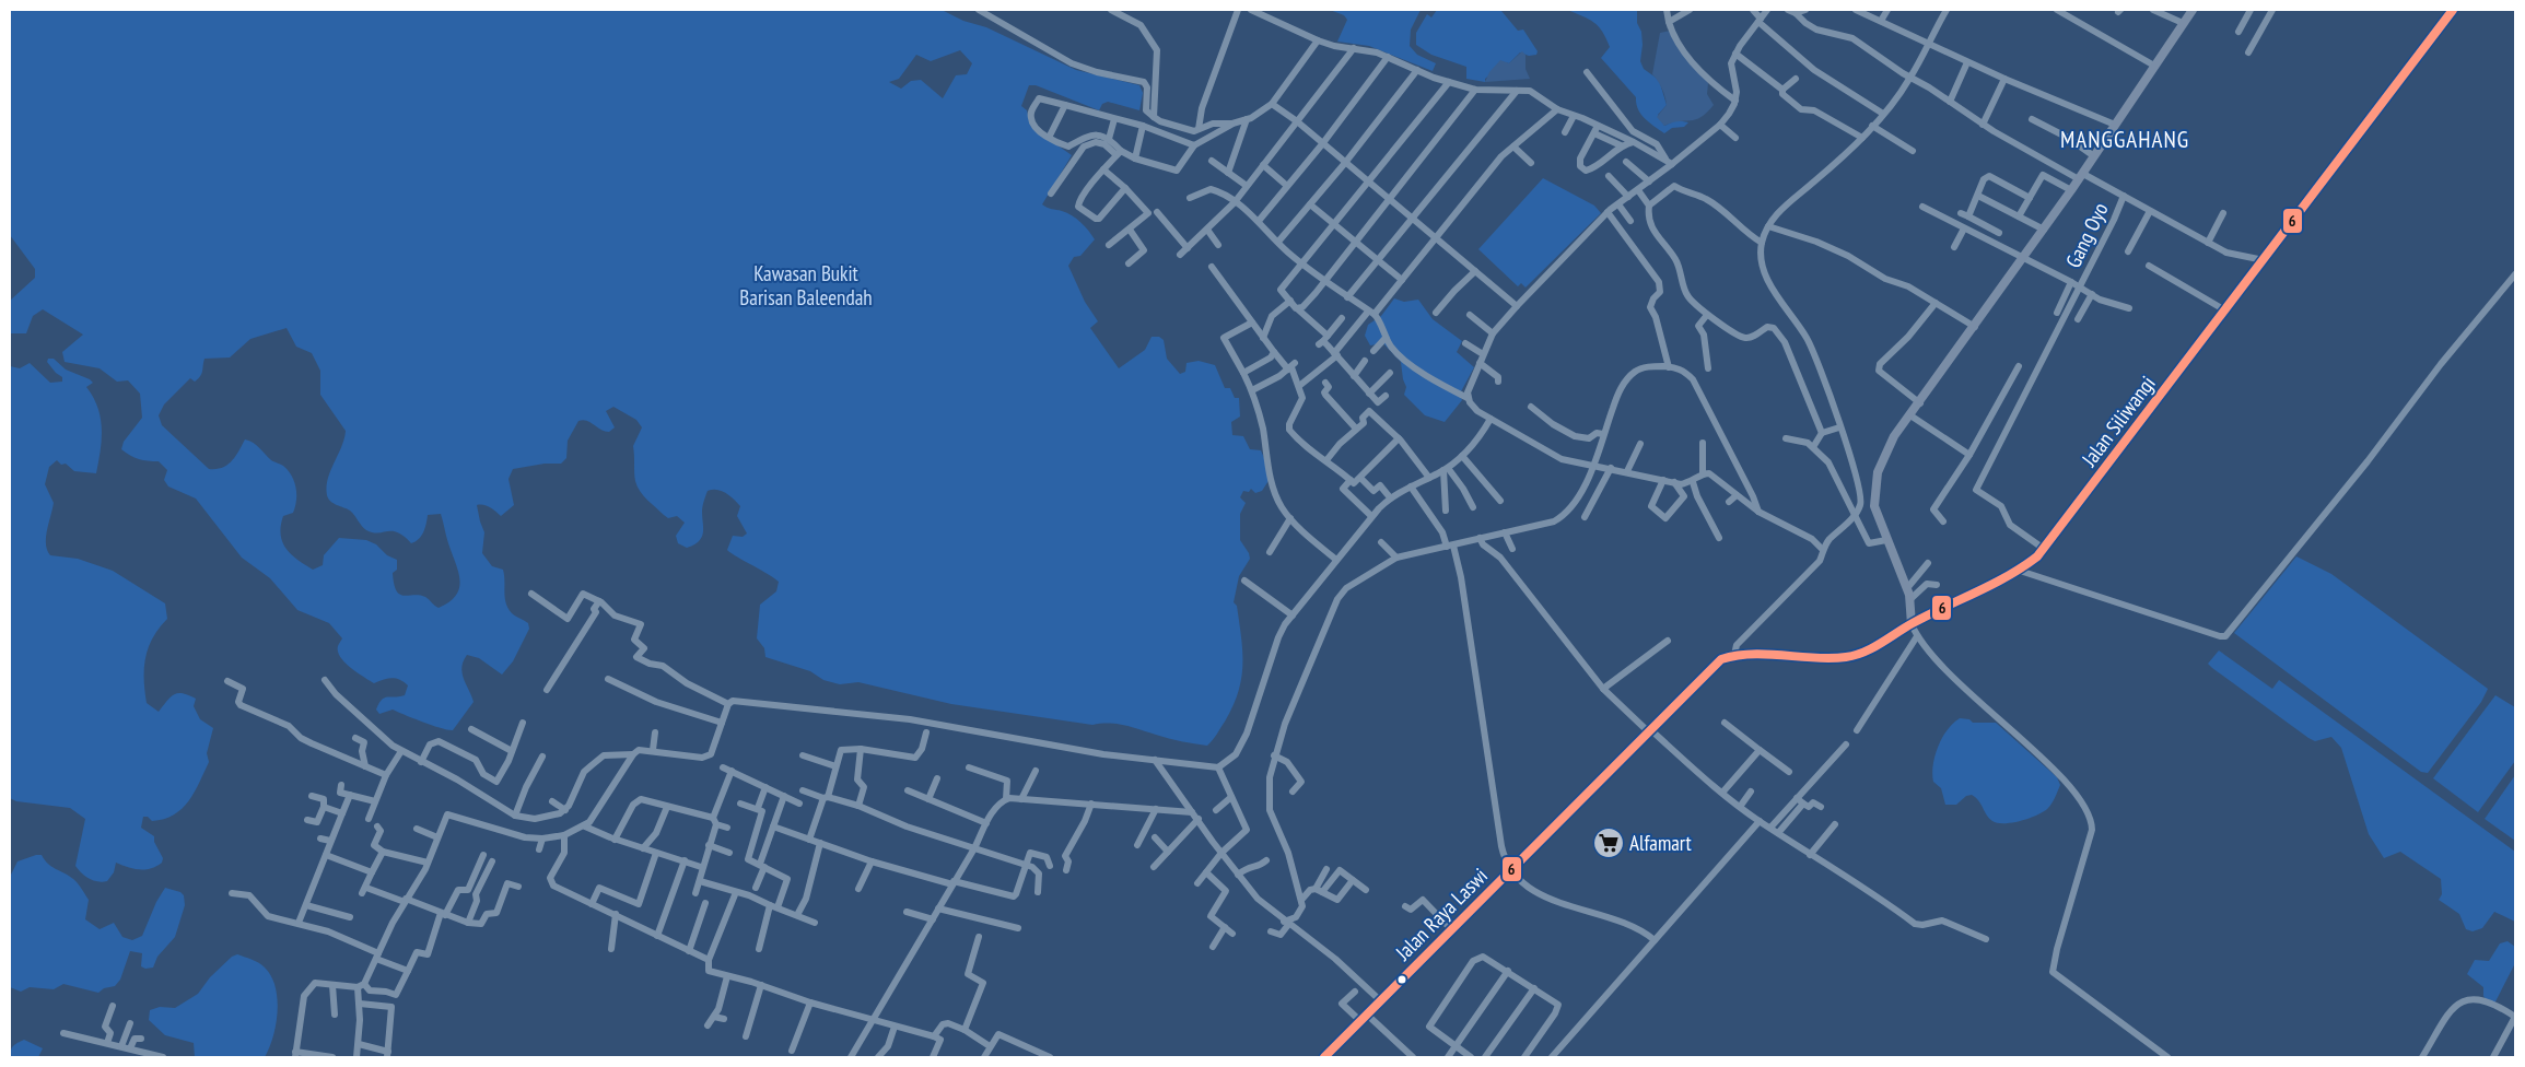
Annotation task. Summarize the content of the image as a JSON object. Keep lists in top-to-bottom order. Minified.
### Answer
{"streets":{"main road":["Jalan Siliwangi","Jalan Raya Laswi"],"street":["Gang Oyo"]},"crossings":[["Gang Oyo","Jalan Siliwangi"]],"districts":["MANGGAHANG"],"parks":["Kawasan Bukit Barisan Baleendah"],"places":{"supermarket":["Alfamart"]},"lines":["transit line 6"]}
